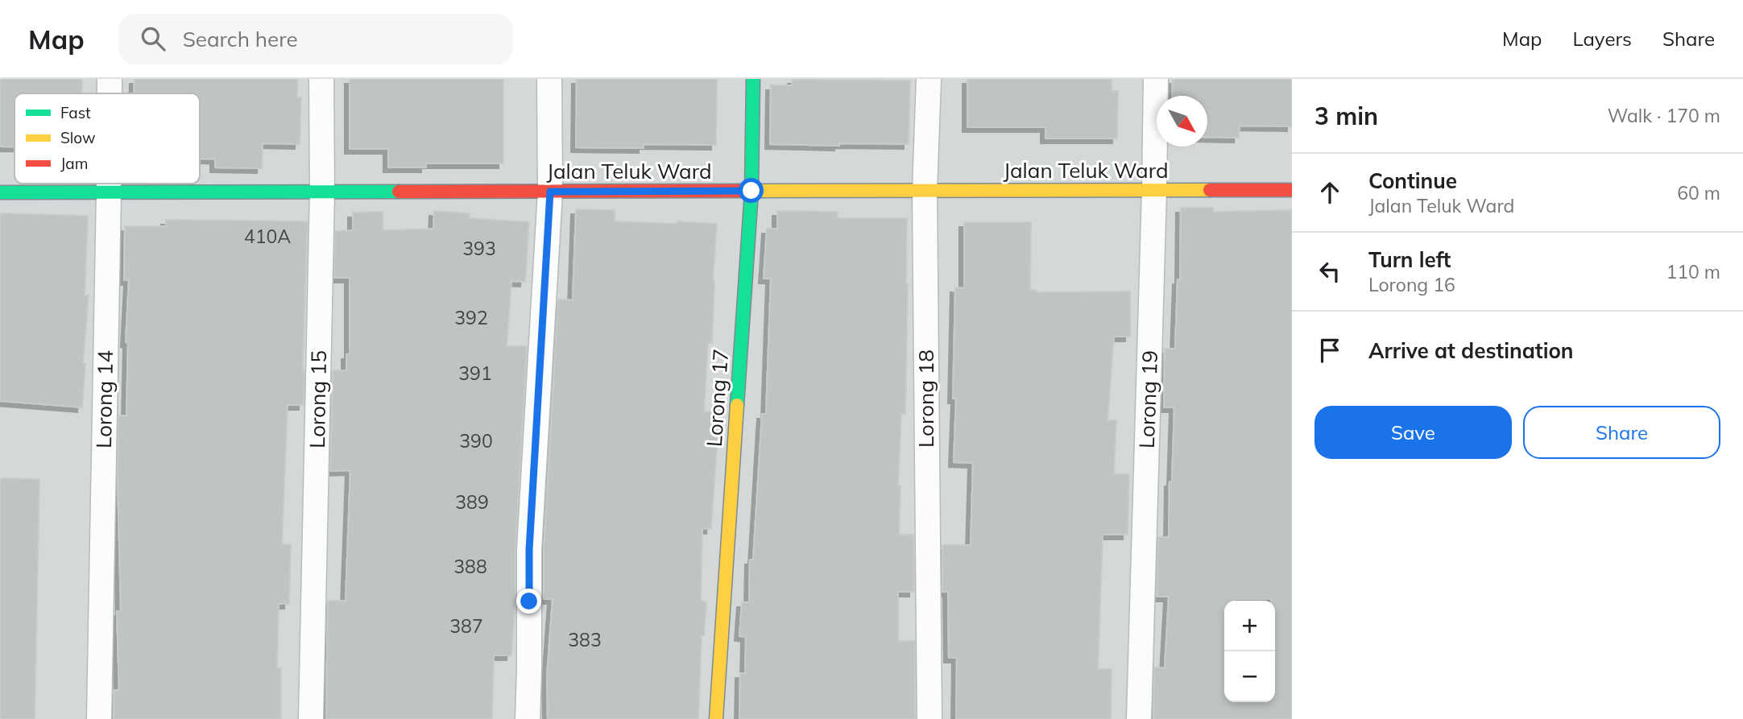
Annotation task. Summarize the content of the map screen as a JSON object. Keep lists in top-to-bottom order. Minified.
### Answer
{"streets":{"street":["Jalan Teluk Ward","Lorong 17","Lorong 18","Lorong 14","Lorong 15","Lorong 19"]},"crossings":[["Jalan Teluk Ward","Lorong 17"],["Jalan Teluk Ward","Lorong 18"],["Jalan Teluk Ward","Lorong 14"],["Jalan Teluk Ward","Lorong 15"],["Jalan Teluk Ward","Lorong 19"]],"house_numbers":["410A","393","392","391","390","389","388","387","383"],"legend":["Fast","Slow","Jam"],"north":"bottom right","page":{"header":"Map","search":"Search here","nav":["Map","Layers","Share"],"heading":["3 min","Walk · 170 m"],"list":[["Continue","Jalan Teluk Ward","60 m"],["Turn left","Lorong 16","110 m"],"Arrive at destination"],"buttons":["Save","Share"],"map_buttons":["+","−"]}}
